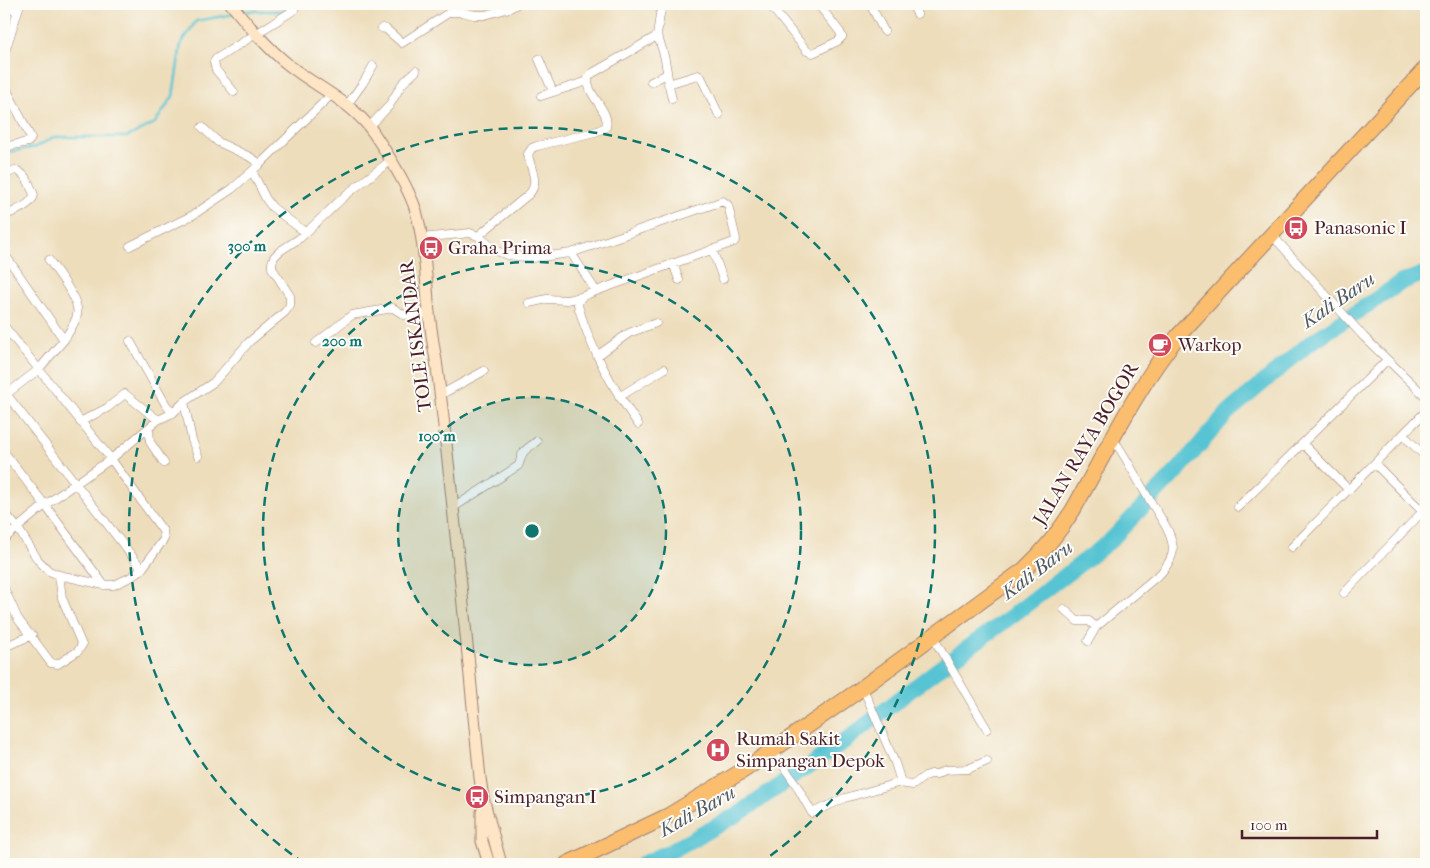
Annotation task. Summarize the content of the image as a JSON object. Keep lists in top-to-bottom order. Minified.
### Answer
{"streets":{"highway":["JALAN RAYA BOGOR"],"main road":["TOLE ISKANDAR"]},"water":["Kali Baru"],"places":{"bus stop":["Panasonic I","Graha Prima","Simpangan I"],"cafe":["Warkop"],"hospital":["Rumah Sakit Simpangan Depok"]},"scale_bar":"100 m","rings":["300 m","200 m","100 m"]}
